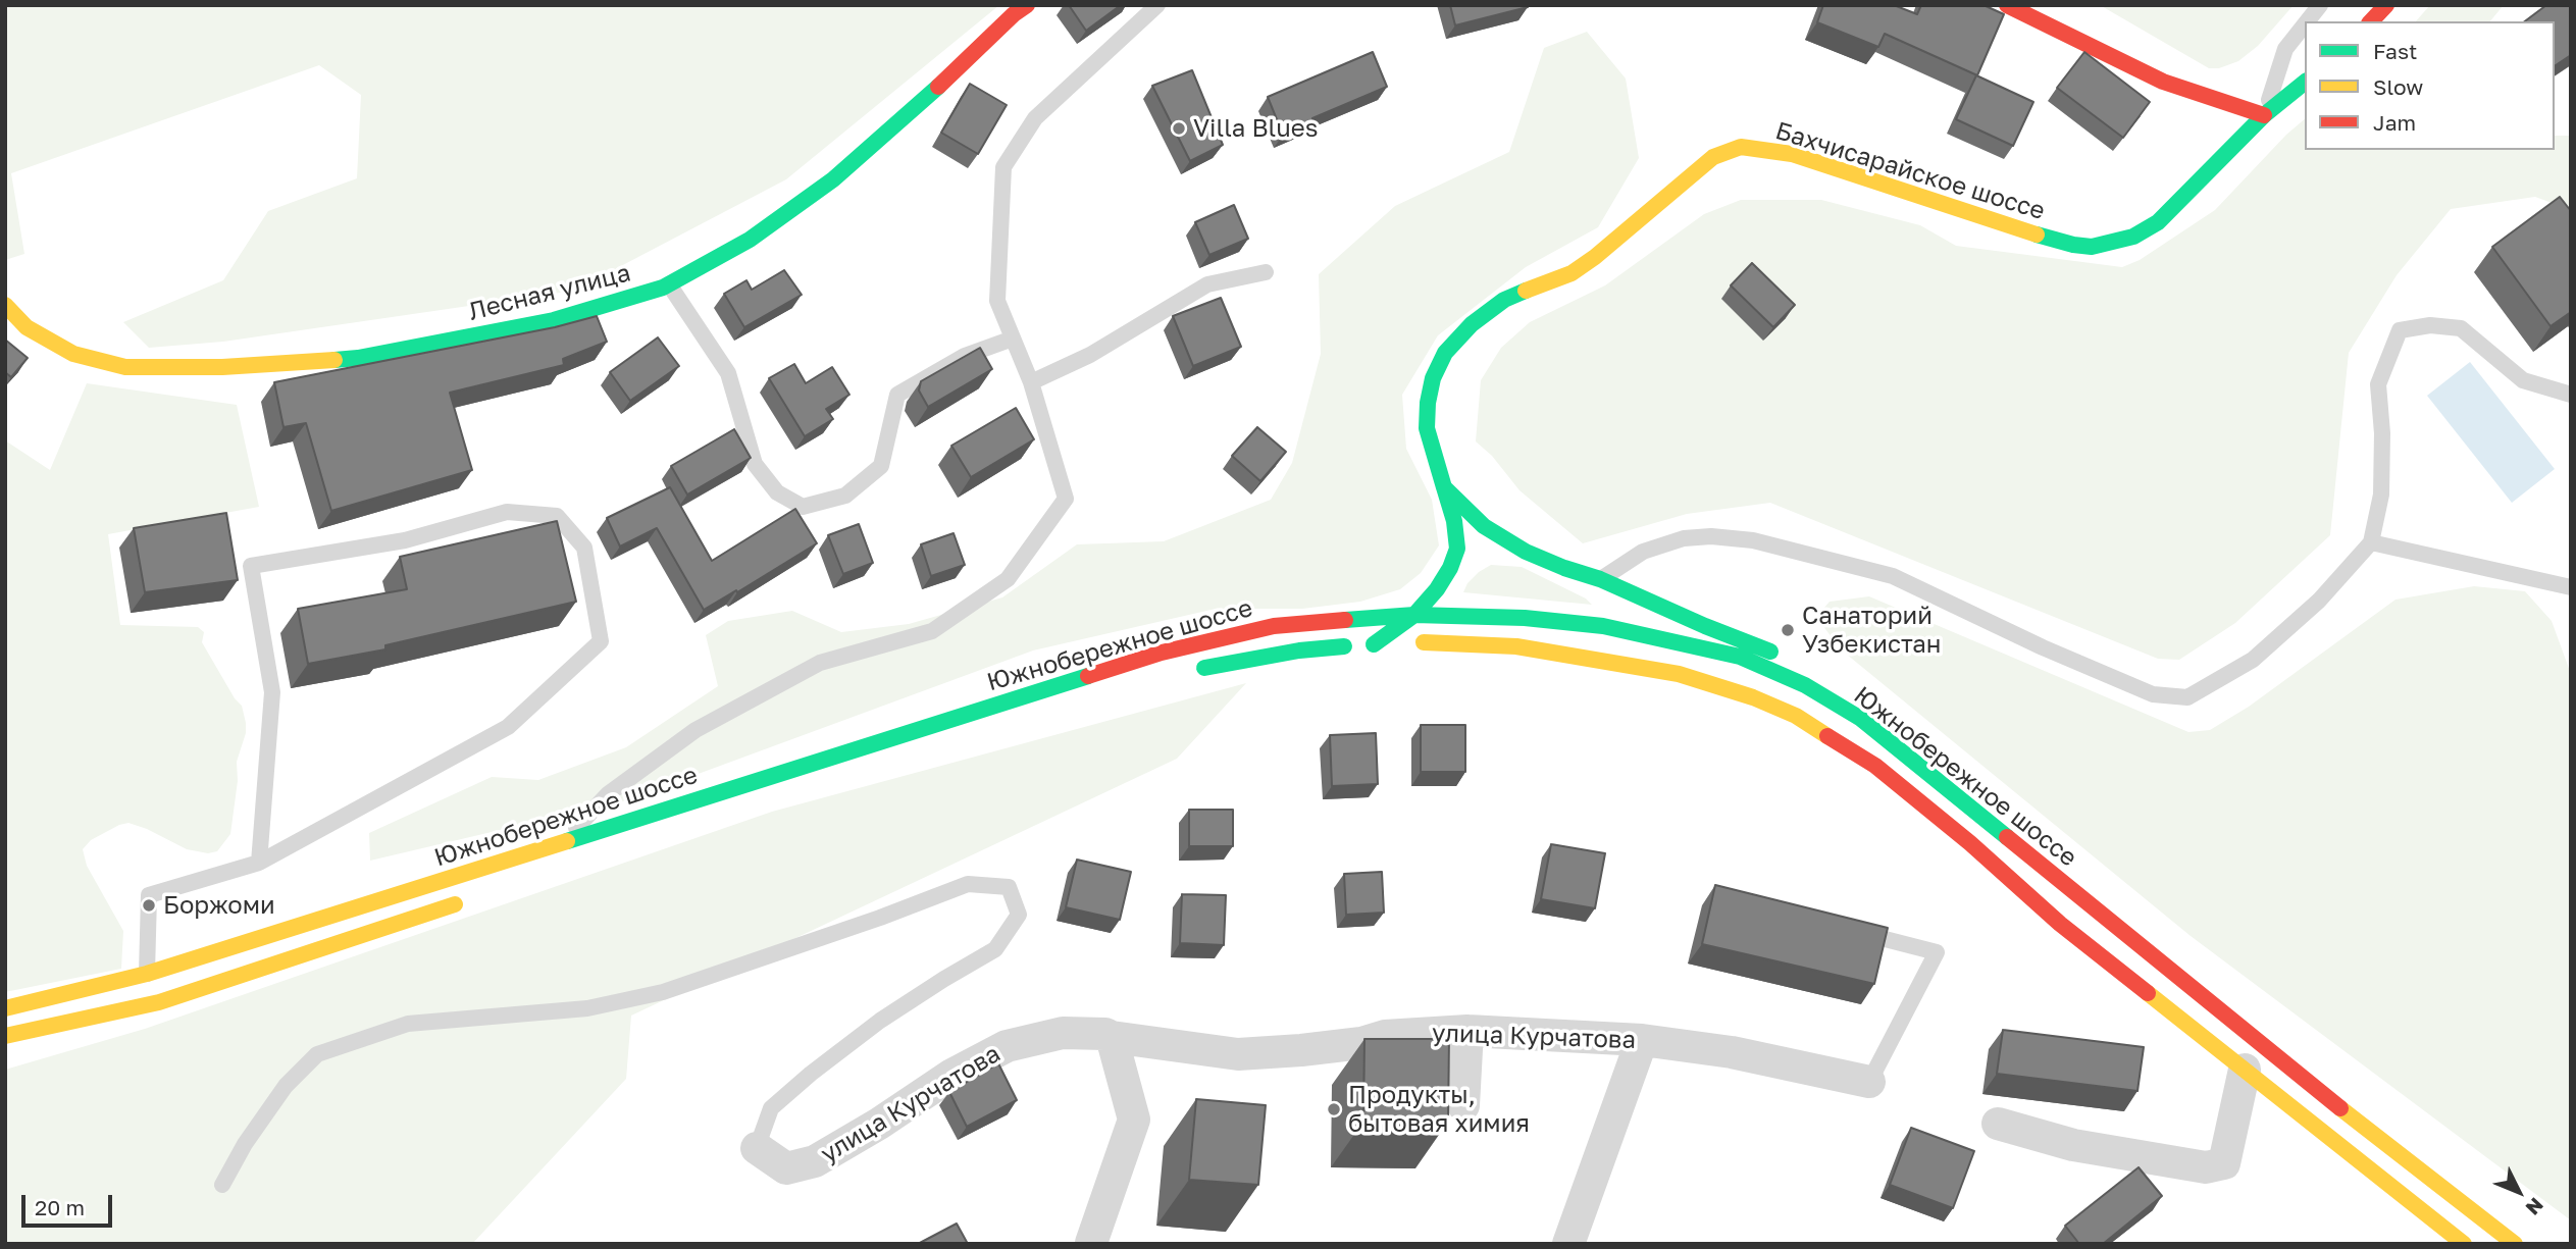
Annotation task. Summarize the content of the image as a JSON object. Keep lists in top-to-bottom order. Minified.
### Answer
{"streets":{"main road":["Бахчисарайское шоссе","Лесная улица","Южнобережное шоссе"],"street":["улица Курчатова"]},"crossings":[["Бахчисарайское шоссе","Южнобережное шоссе"]],"places":["Villa Blues","Санаторий Узбекистан","Боржоми","Продукты, бытовая химия"],"legend":["Fast","Slow","Jam"],"scale_bar":"20 m","north":"bottom right"}
